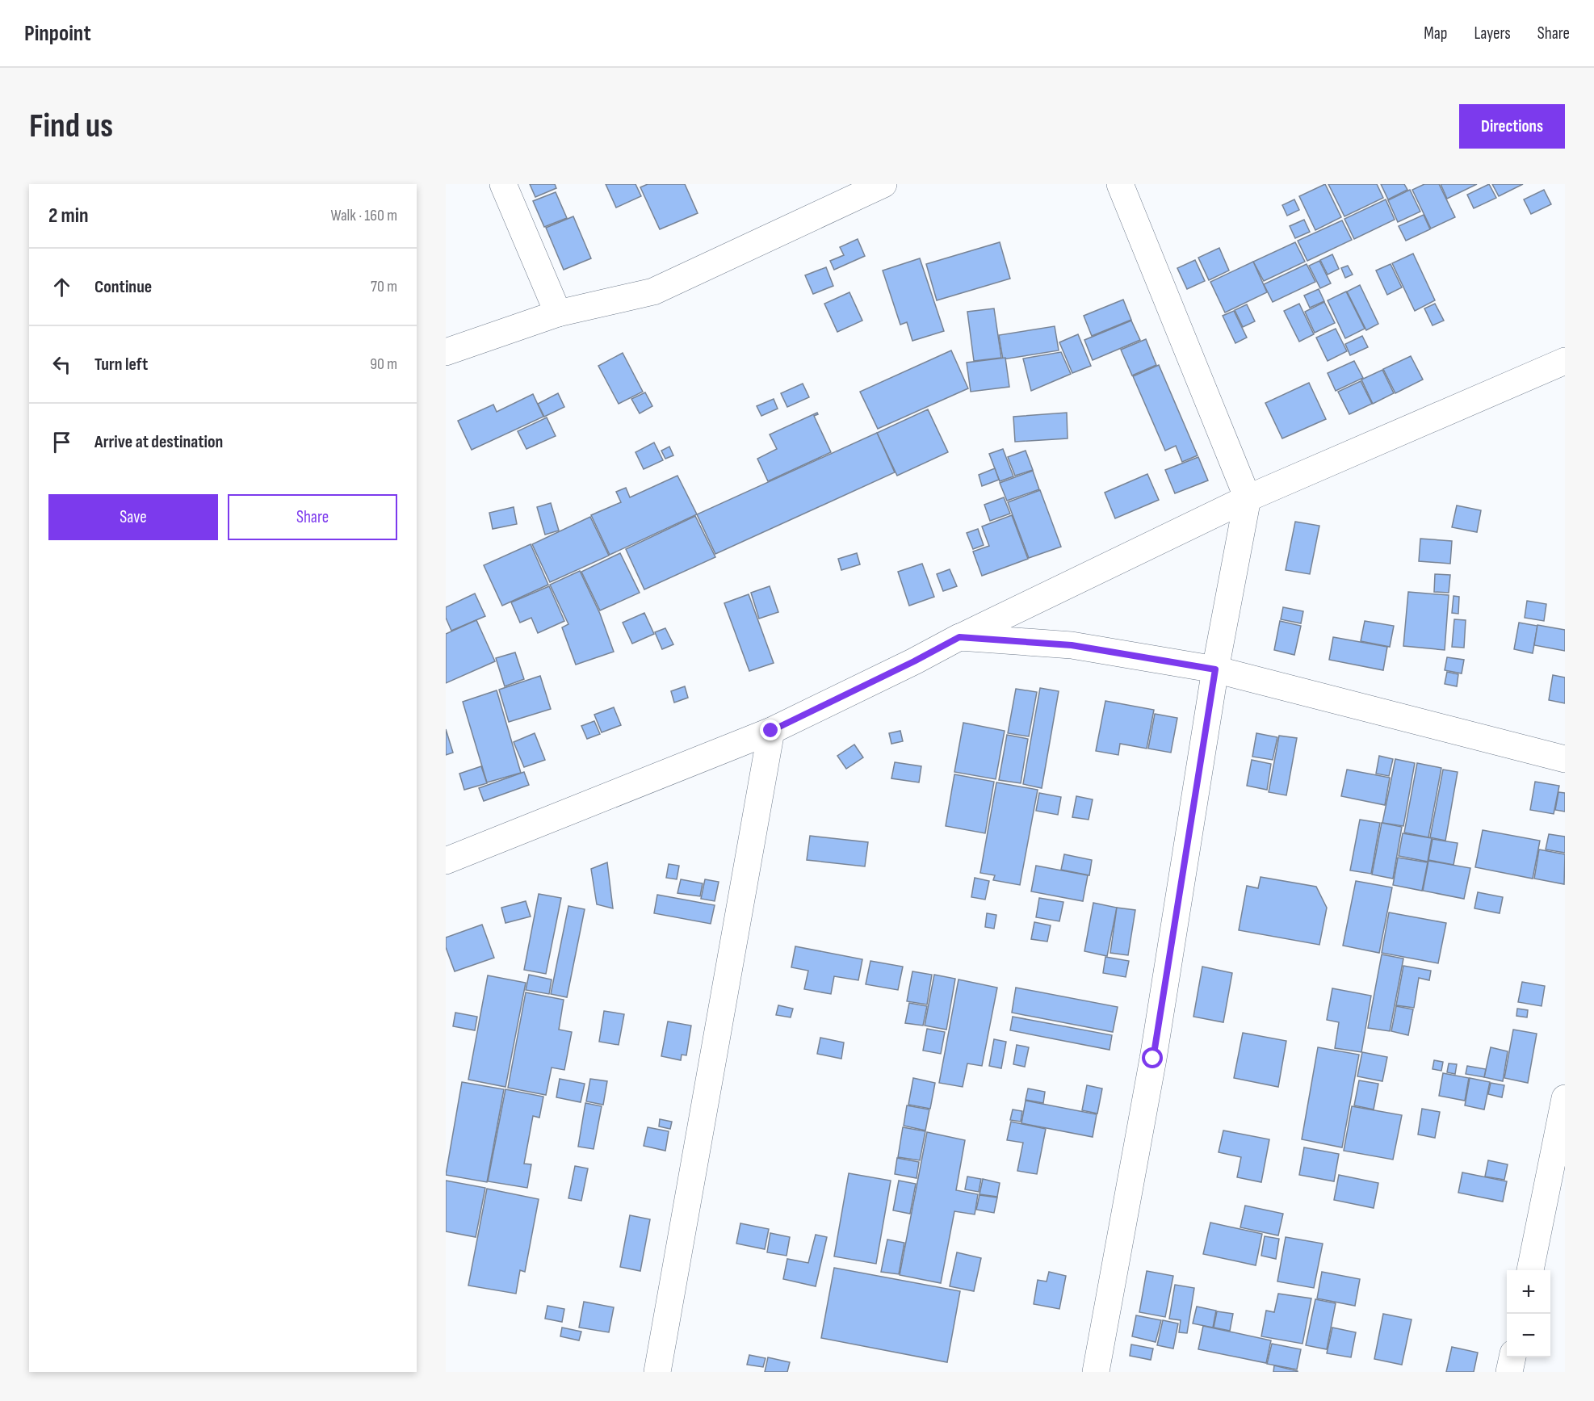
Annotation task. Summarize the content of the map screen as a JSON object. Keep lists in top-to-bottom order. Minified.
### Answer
{"page":{"header":"Pinpoint","nav":["Map","Layers","Share"],"buttons":["Directions",["Save","Share"]],"title":"Find us","heading":["2 min","Walk · 160 m"],"list":[["Continue","70 m"],["Turn left","90 m"],"Arrive at destination"],"map_buttons":["+","−"]}}
